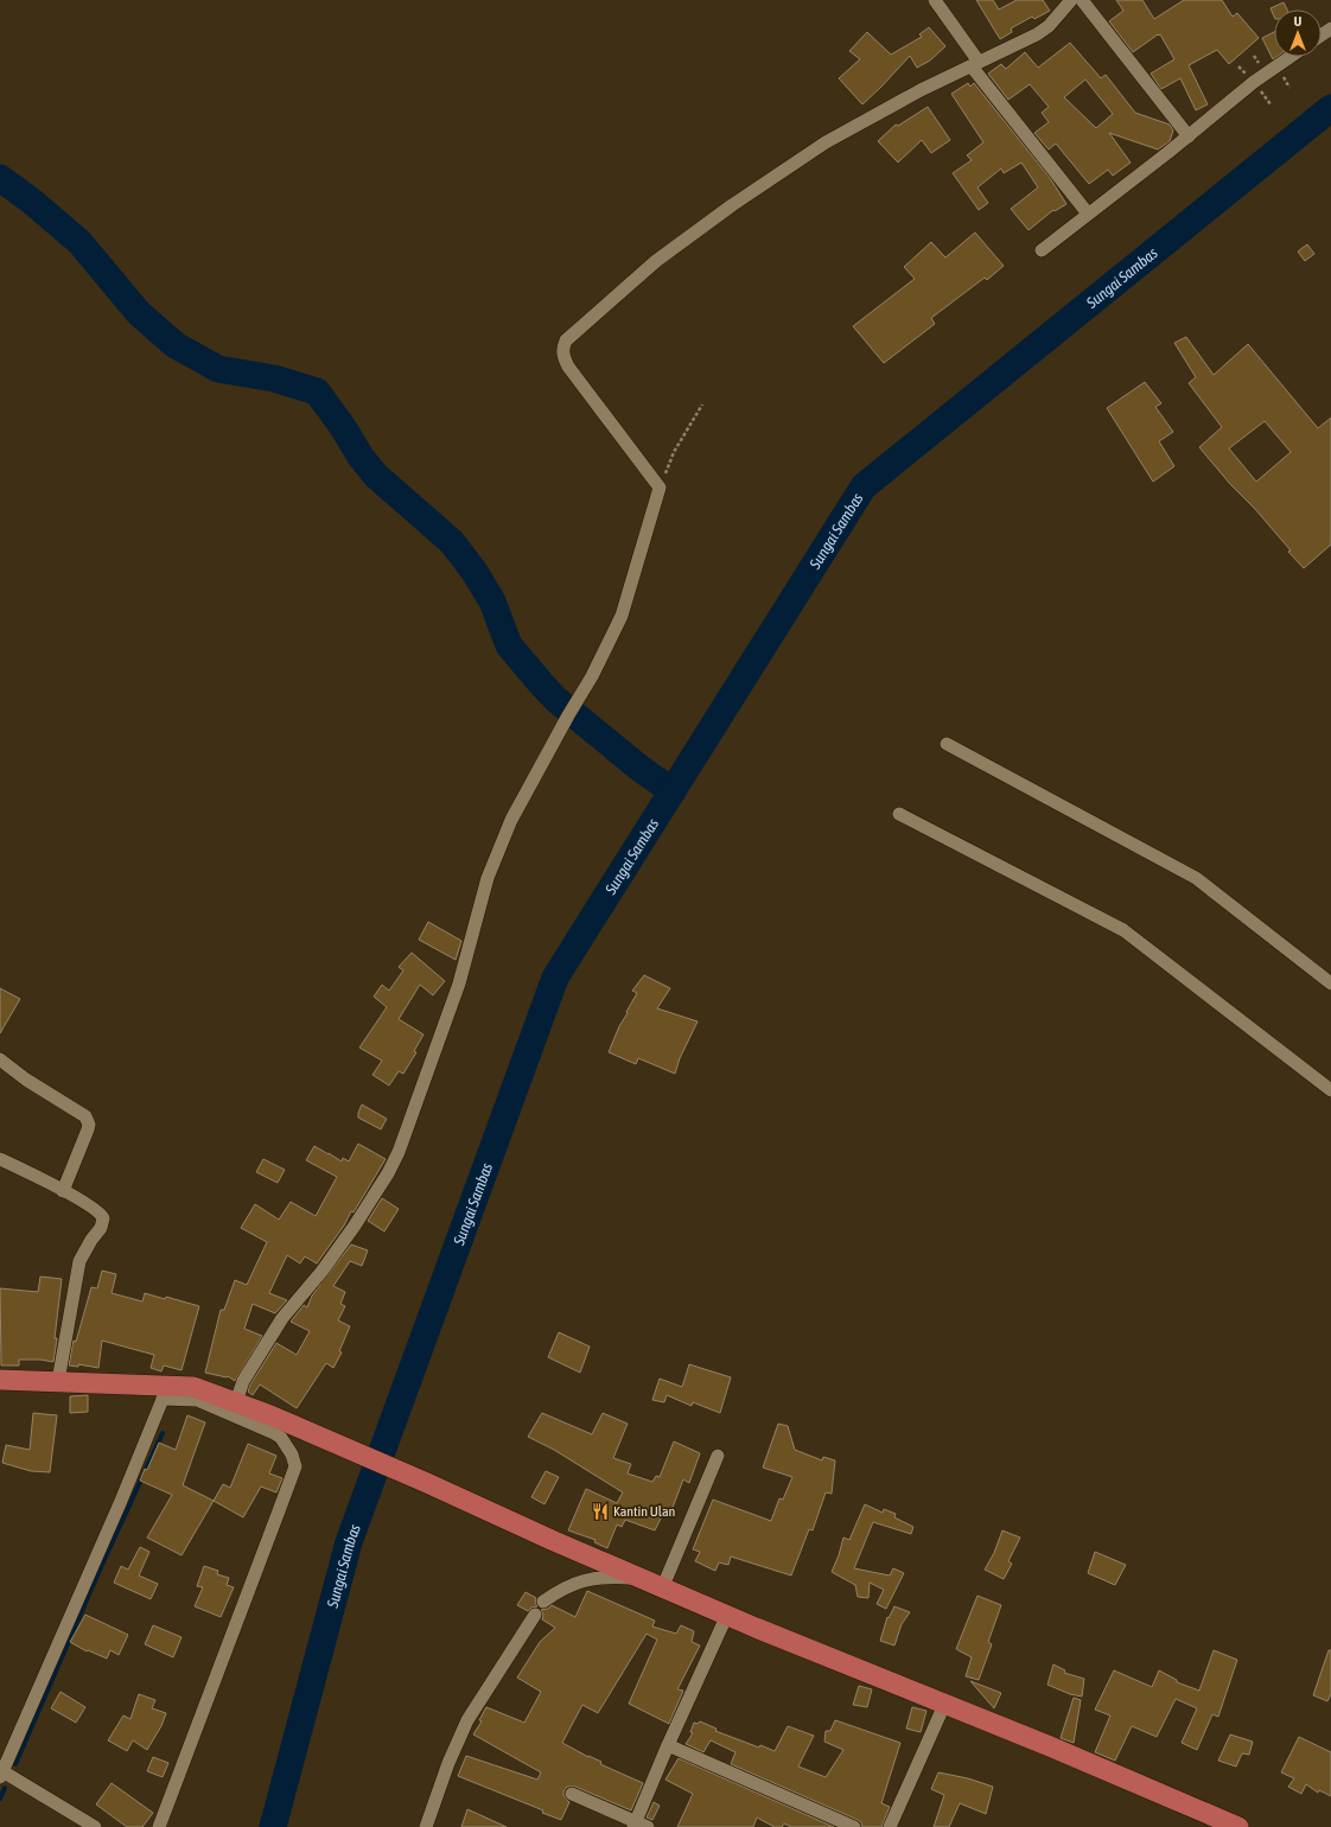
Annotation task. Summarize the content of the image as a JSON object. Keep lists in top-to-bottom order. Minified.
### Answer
{"water":["Sungai Sambas"],"places":{"restaurant":["Kantin Ulan"]},"north":"top"}
